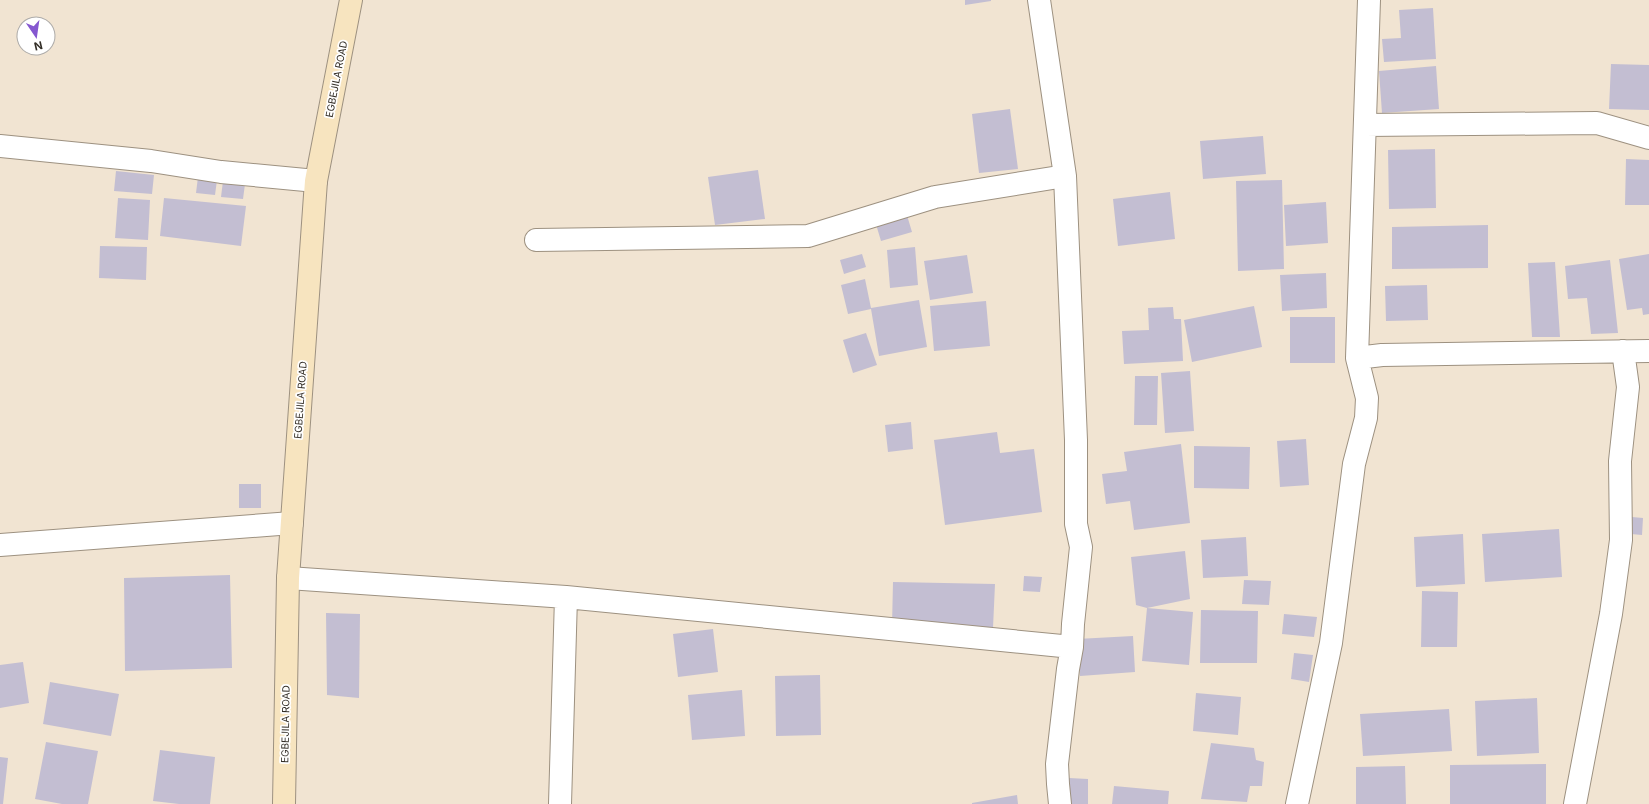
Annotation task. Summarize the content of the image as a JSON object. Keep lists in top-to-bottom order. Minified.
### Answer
{"streets":{"street":["EGBEJILA ROAD"]},"north":"bottom"}
